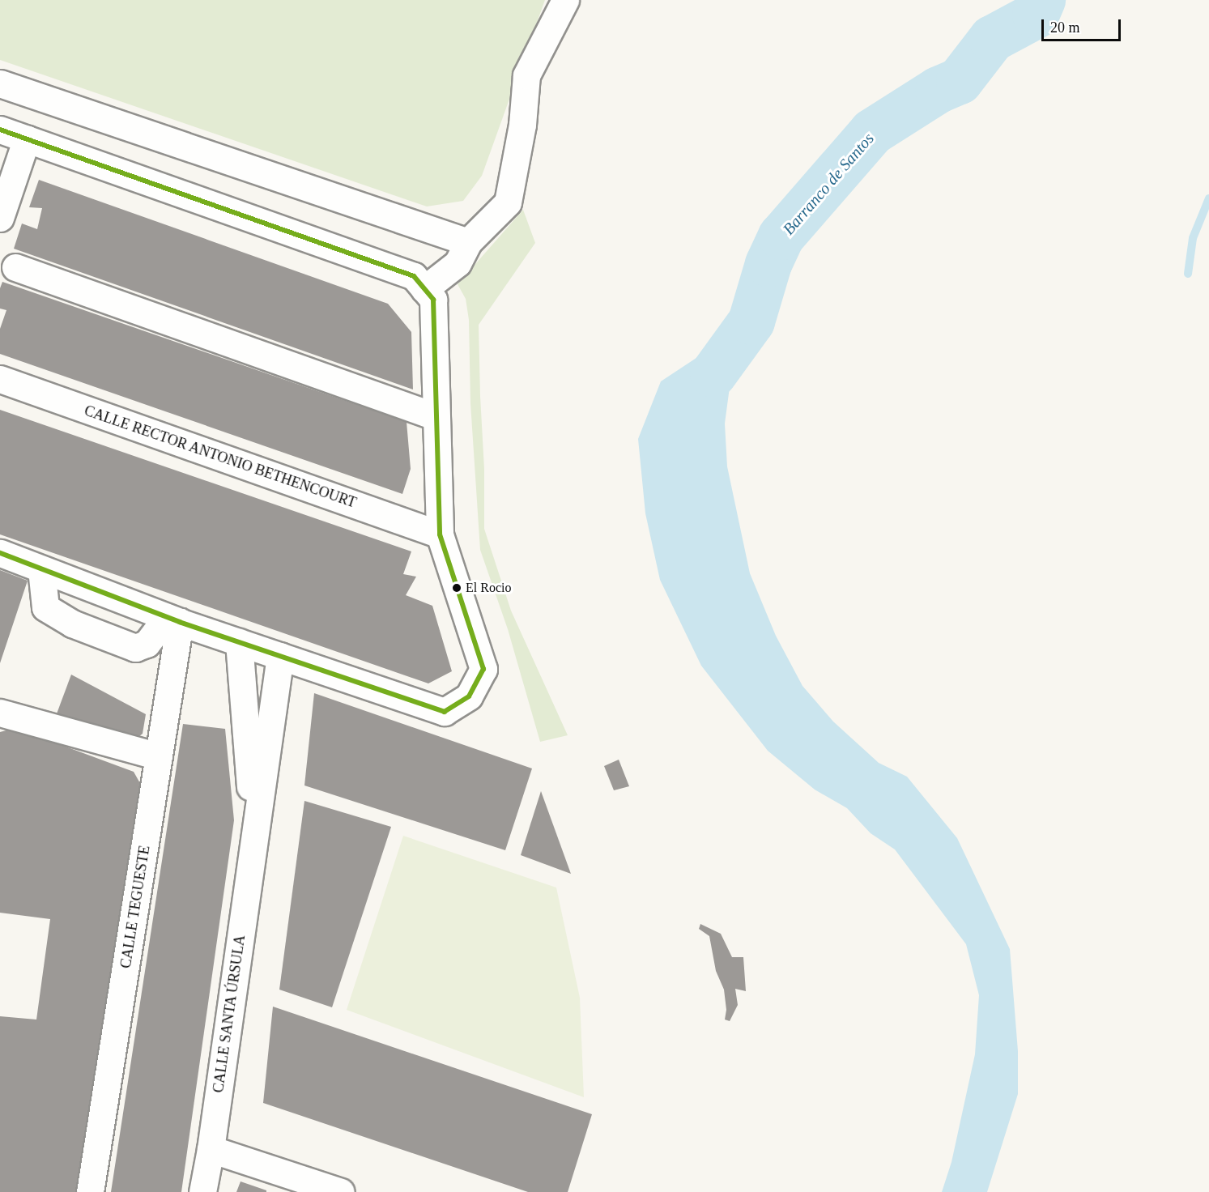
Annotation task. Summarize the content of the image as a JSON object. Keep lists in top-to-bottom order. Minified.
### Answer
{"streets":{"street":["CALLE RECTOR ANTONIO BETHENCOURT","CALLE TEGUESTE","CALLE SANTA ÚRSULA"]},"water":["Barranco de Santos"],"places":["El Rocio"],"scale_bar":"20 m"}
